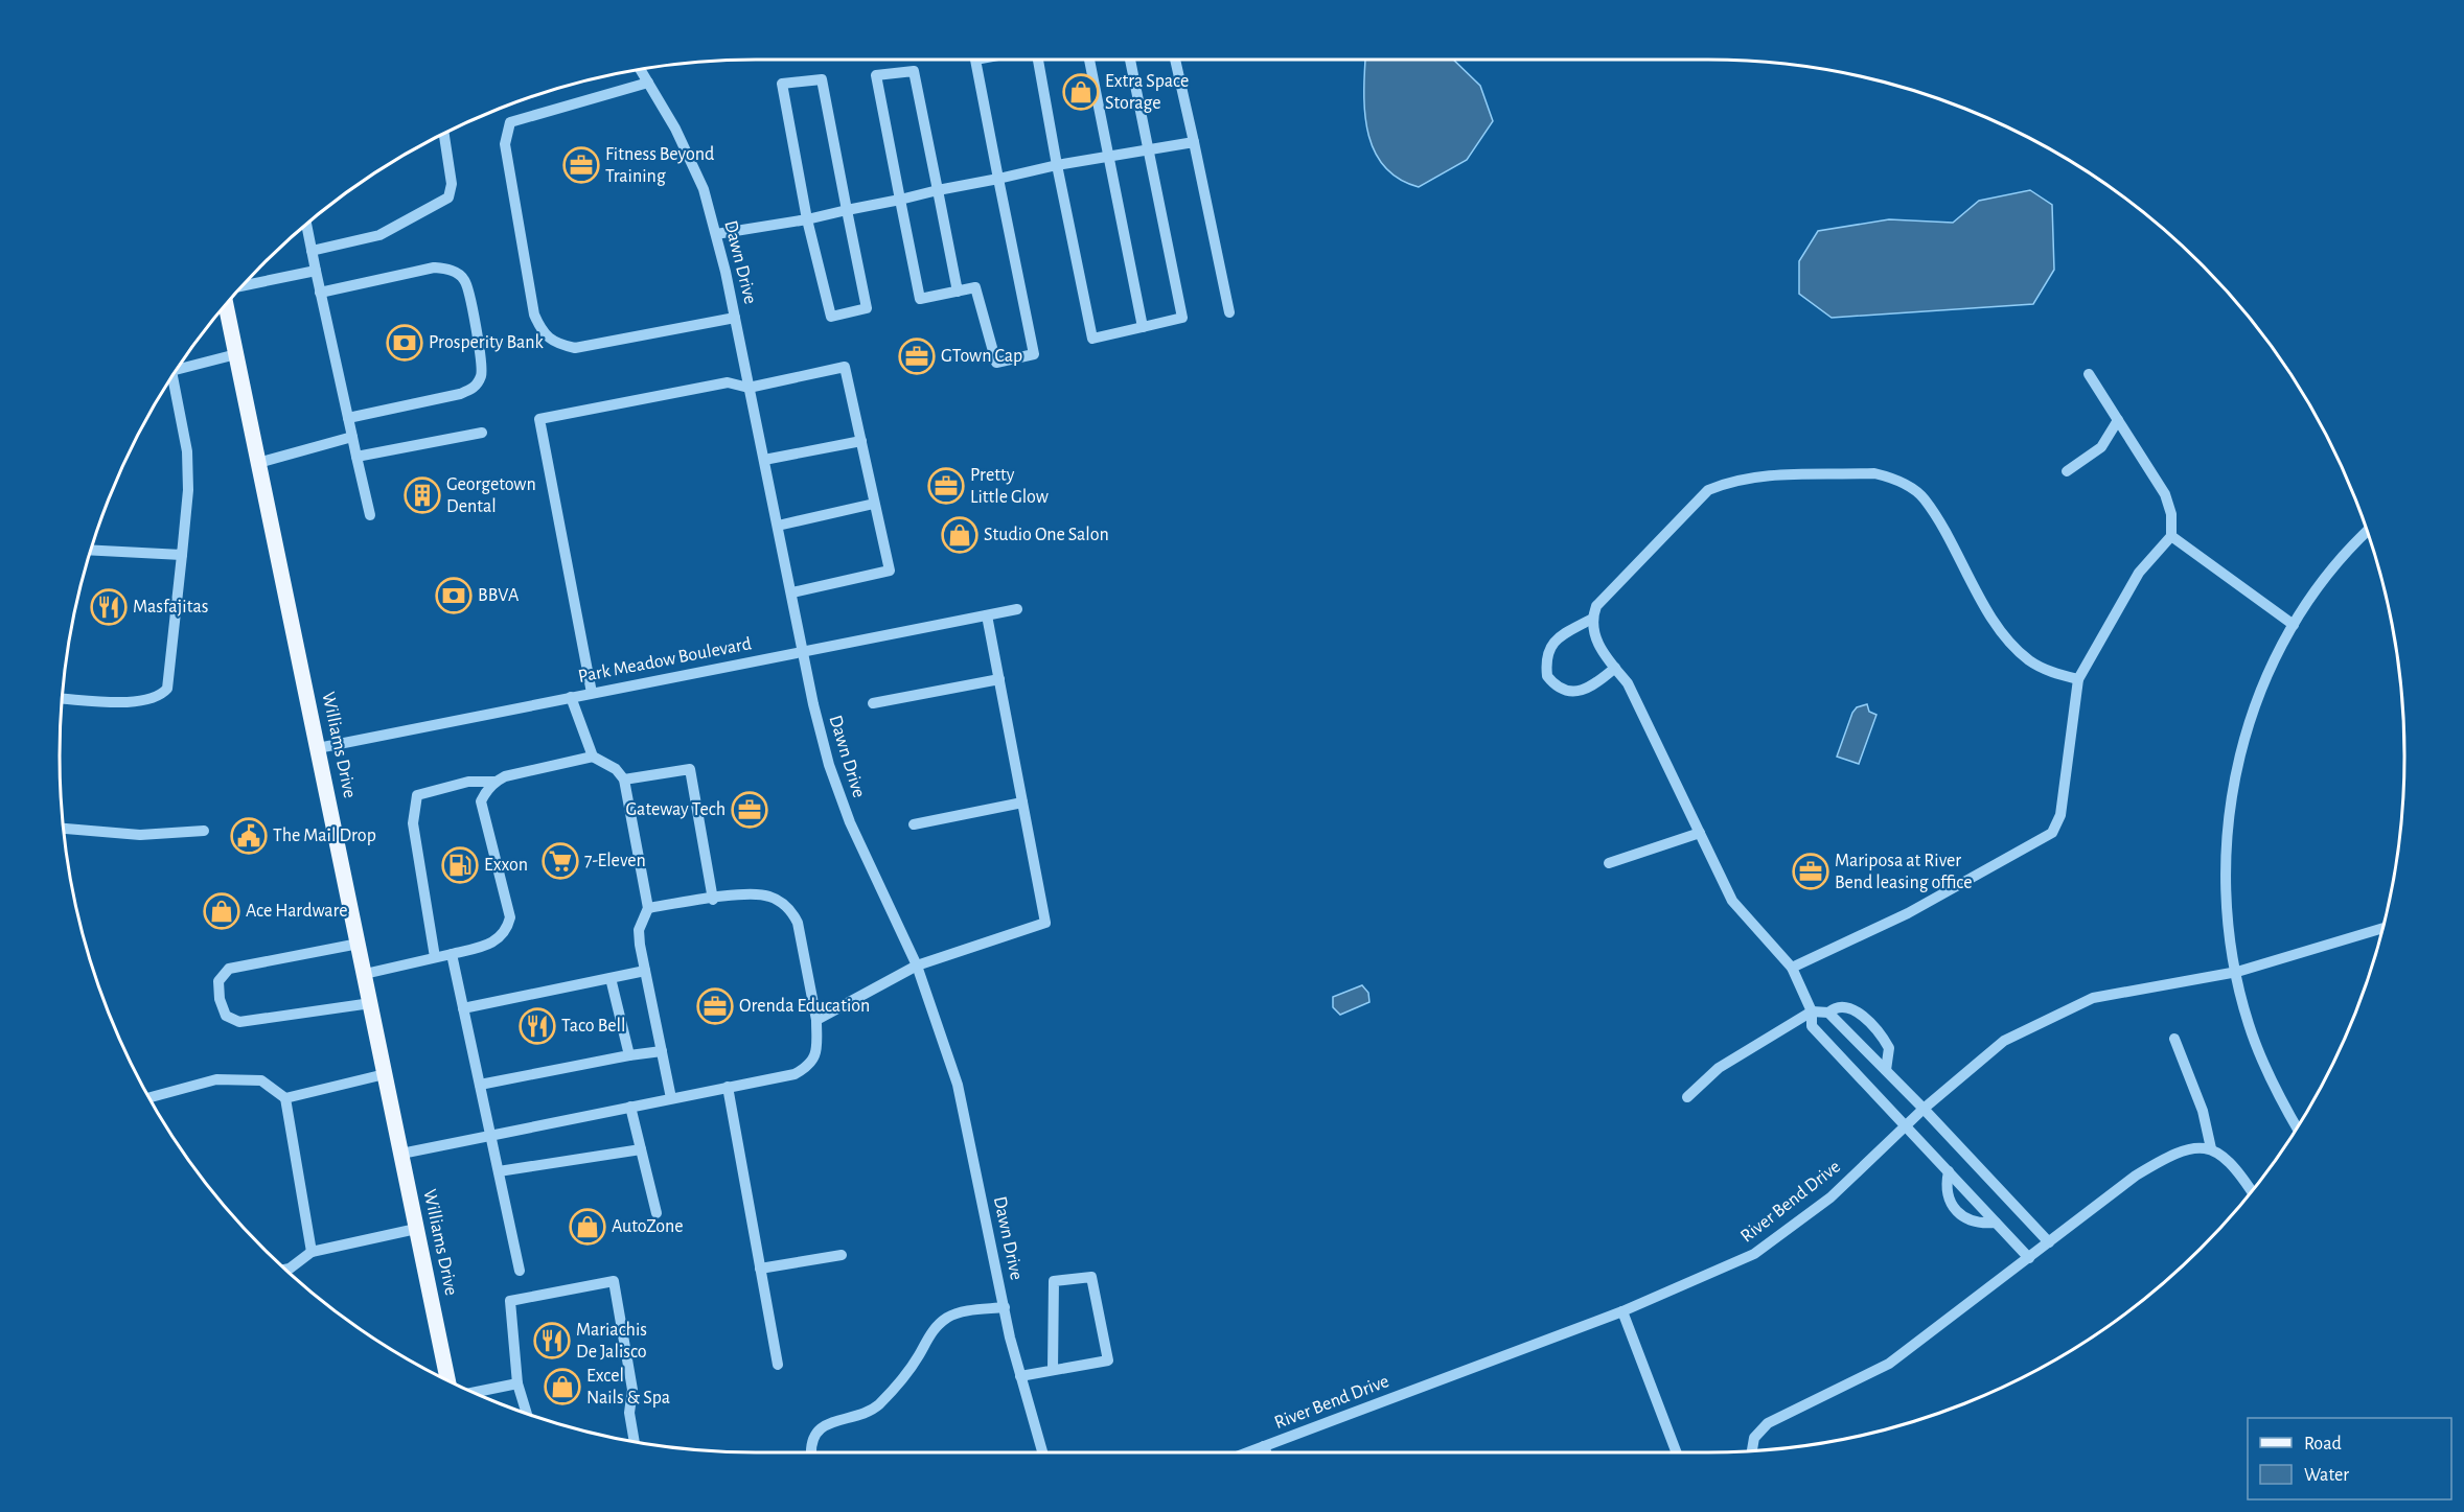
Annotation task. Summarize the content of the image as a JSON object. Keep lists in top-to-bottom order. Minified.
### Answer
{"streets":{"main road":["Williams Drive"],"street":["Dawn Drive","Park Meadow Boulevard","River Bend Drive"]},"crossings":[["Dawn Drive","Park Meadow Boulevard"],["Park Meadow Boulevard","Williams Drive"]],"places":{"shop":["Extra Space Storage","Studio One Salon","Ace Hardware","AutoZone","Excel Nails & Spa"],"office":["Fitness Beyond Training","GTown Cap","Pretty Little Glow","Gateway Tech","Mariposa at River Bend leasing office","Orenda Education"],"bank":["Prosperity Bank","BBVA"],"building":["Georgetown Dental"],"restaurant":["Masfajitas","Taco Bell","Mariachis De Jalisco"],"public building":["The Mail Drop"],"supermarket":["7-Eleven"],"fuel station":["Exxon"]},"legend":["Road","Water"]}
